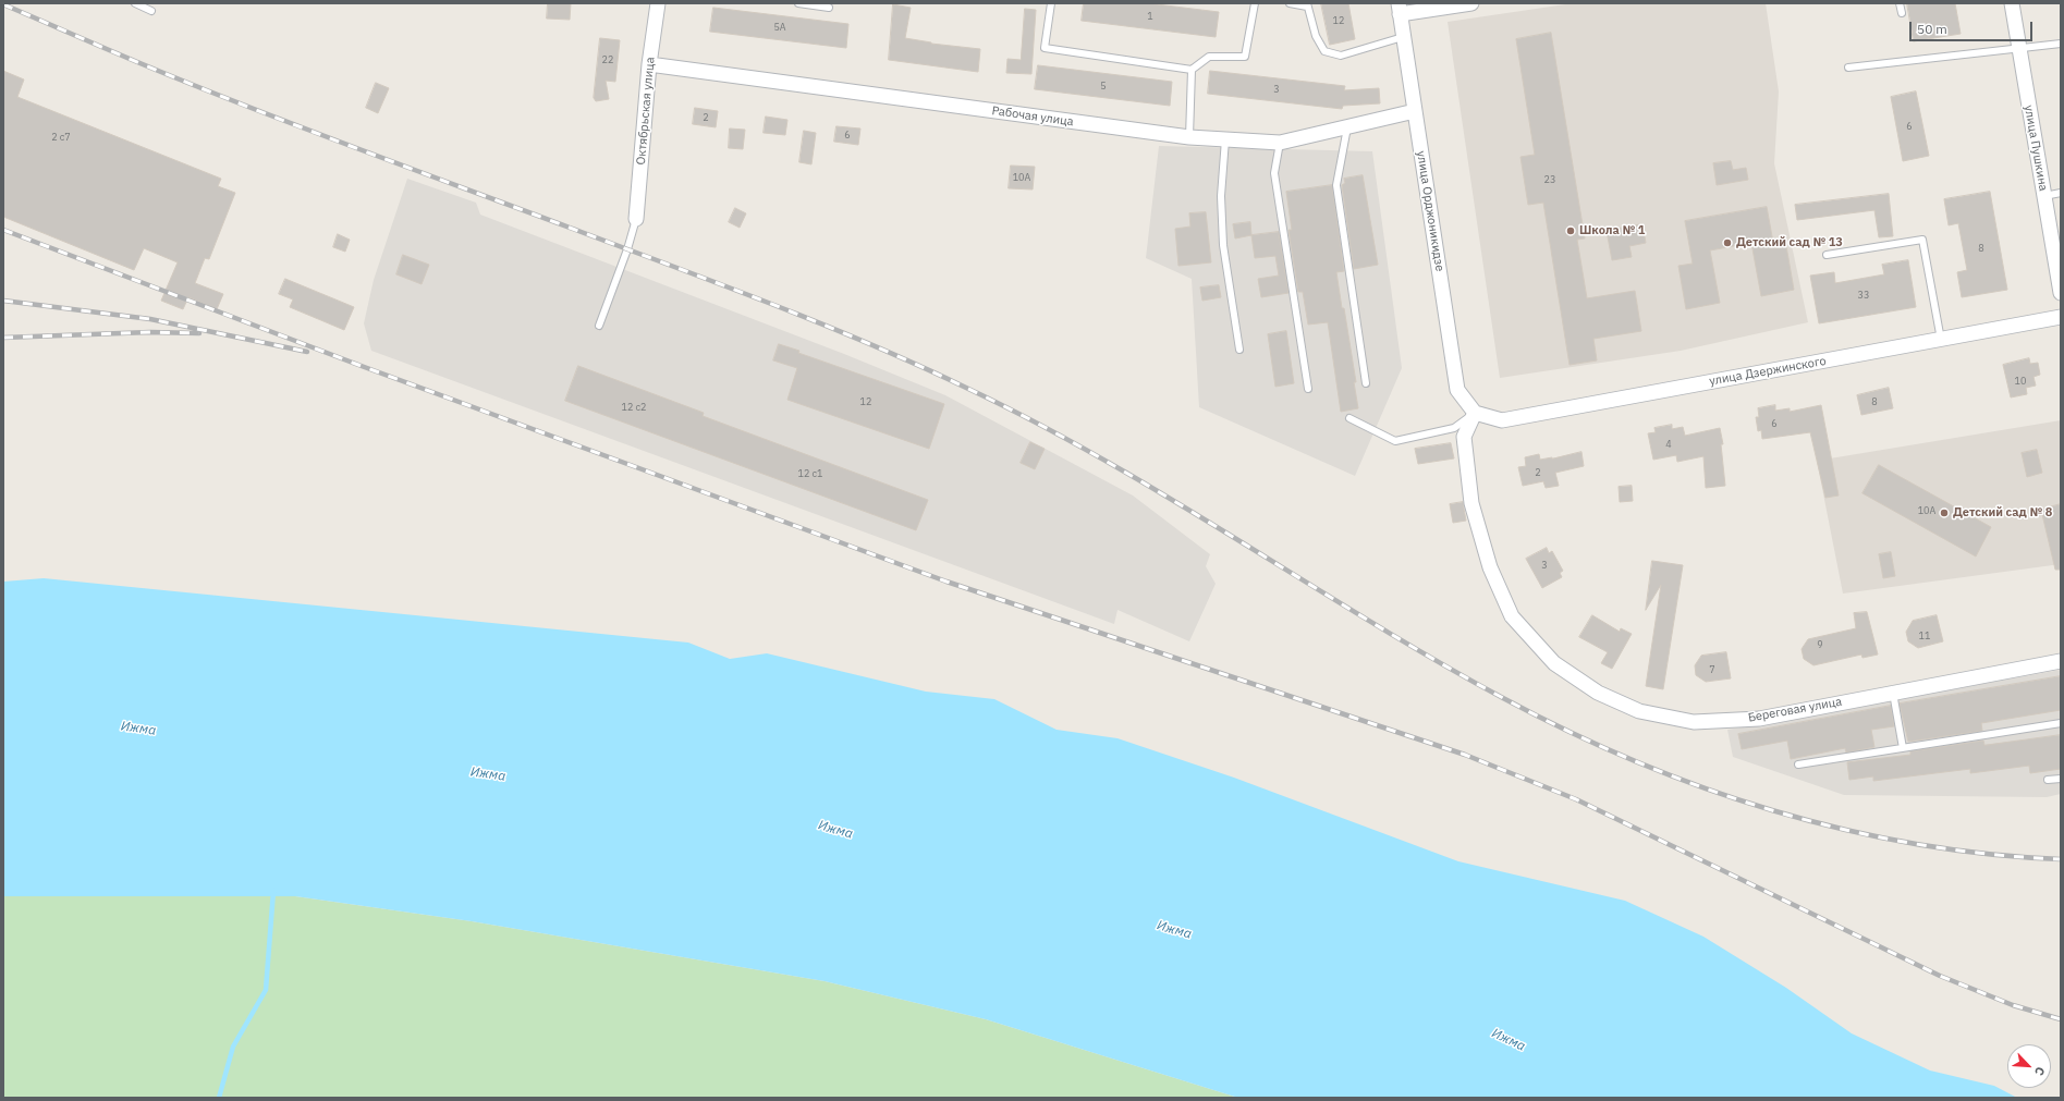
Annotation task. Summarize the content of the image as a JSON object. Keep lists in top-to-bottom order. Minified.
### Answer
{"streets":{"street":["Октябрьская улица","Рабочая улица","улица Пушкина","улица Орджоникидзе","улица Дзержинского","Береговая улица"]},"crossings":[["Октябрьская улица","Рабочая улица"],["Рабочая улица","улица Орджоникидзе"],["улица Орджоникидзе","улица Дзержинского"],["улица Орджоникидзе","Береговая улица"],["улица Дзержинского","Береговая улица"]],"water":["Ижма"],"places":["Школа № 1","Детский сад № 13","Детский сад № 8"],"house_numbers":["1","12","5А","22","5","3","2","6","6","2 с7","10А","23","8","33","10","12","8","12 с2","6","4","2","12 с1","10А","3","11","9","7"],"scale_bar":"50 m","north":"bottom right"}
